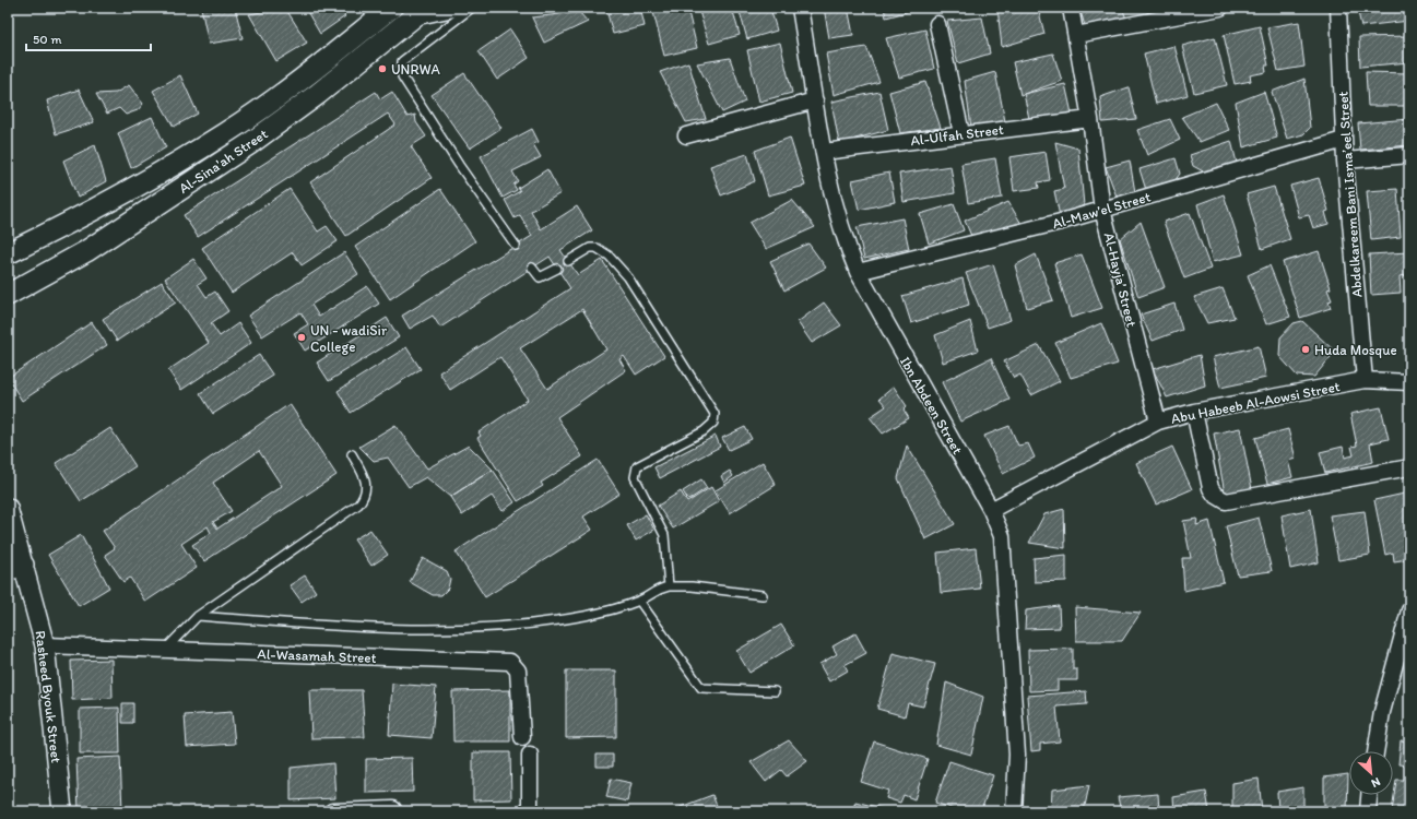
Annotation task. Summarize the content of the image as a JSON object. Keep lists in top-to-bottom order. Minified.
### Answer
{"streets":{"main road":["Al-Sina'ah Street"],"street":["Al-Ulfah Street","Abdelkareem Bani Isma’eel Street","Al-Maw’el Street","Al-Hayja’ Street","Abu Habeeb Al-Aowsi Street","Ibn Abdeen Street","Al-Wasamah Street","Rasheed Byouk Street"]},"crossings":[["Al-Ulfah Street","Al-Hayja’ Street"],["Al-Ulfah Street","Ibn Abdeen Street"],["Abdelkareem Bani Isma’eel Street","Al-Maw’el Street"],["Abdelkareem Bani Isma’eel Street","Abu Habeeb Al-Aowsi Street"],["Al-Maw’el Street","Al-Hayja’ Street"],["Al-Maw’el Street","Ibn Abdeen Street"],["Al-Hayja’ Street","Abu Habeeb Al-Aowsi Street"],["Abu Habeeb Al-Aowsi Street","Ibn Abdeen Street"],["Al-Wasamah Street","Rasheed Byouk Street"]],"places":["UNRWA","UN - wadiSir College","Huda Mosque"],"scale_bar":"50 m","north":"bottom right"}
